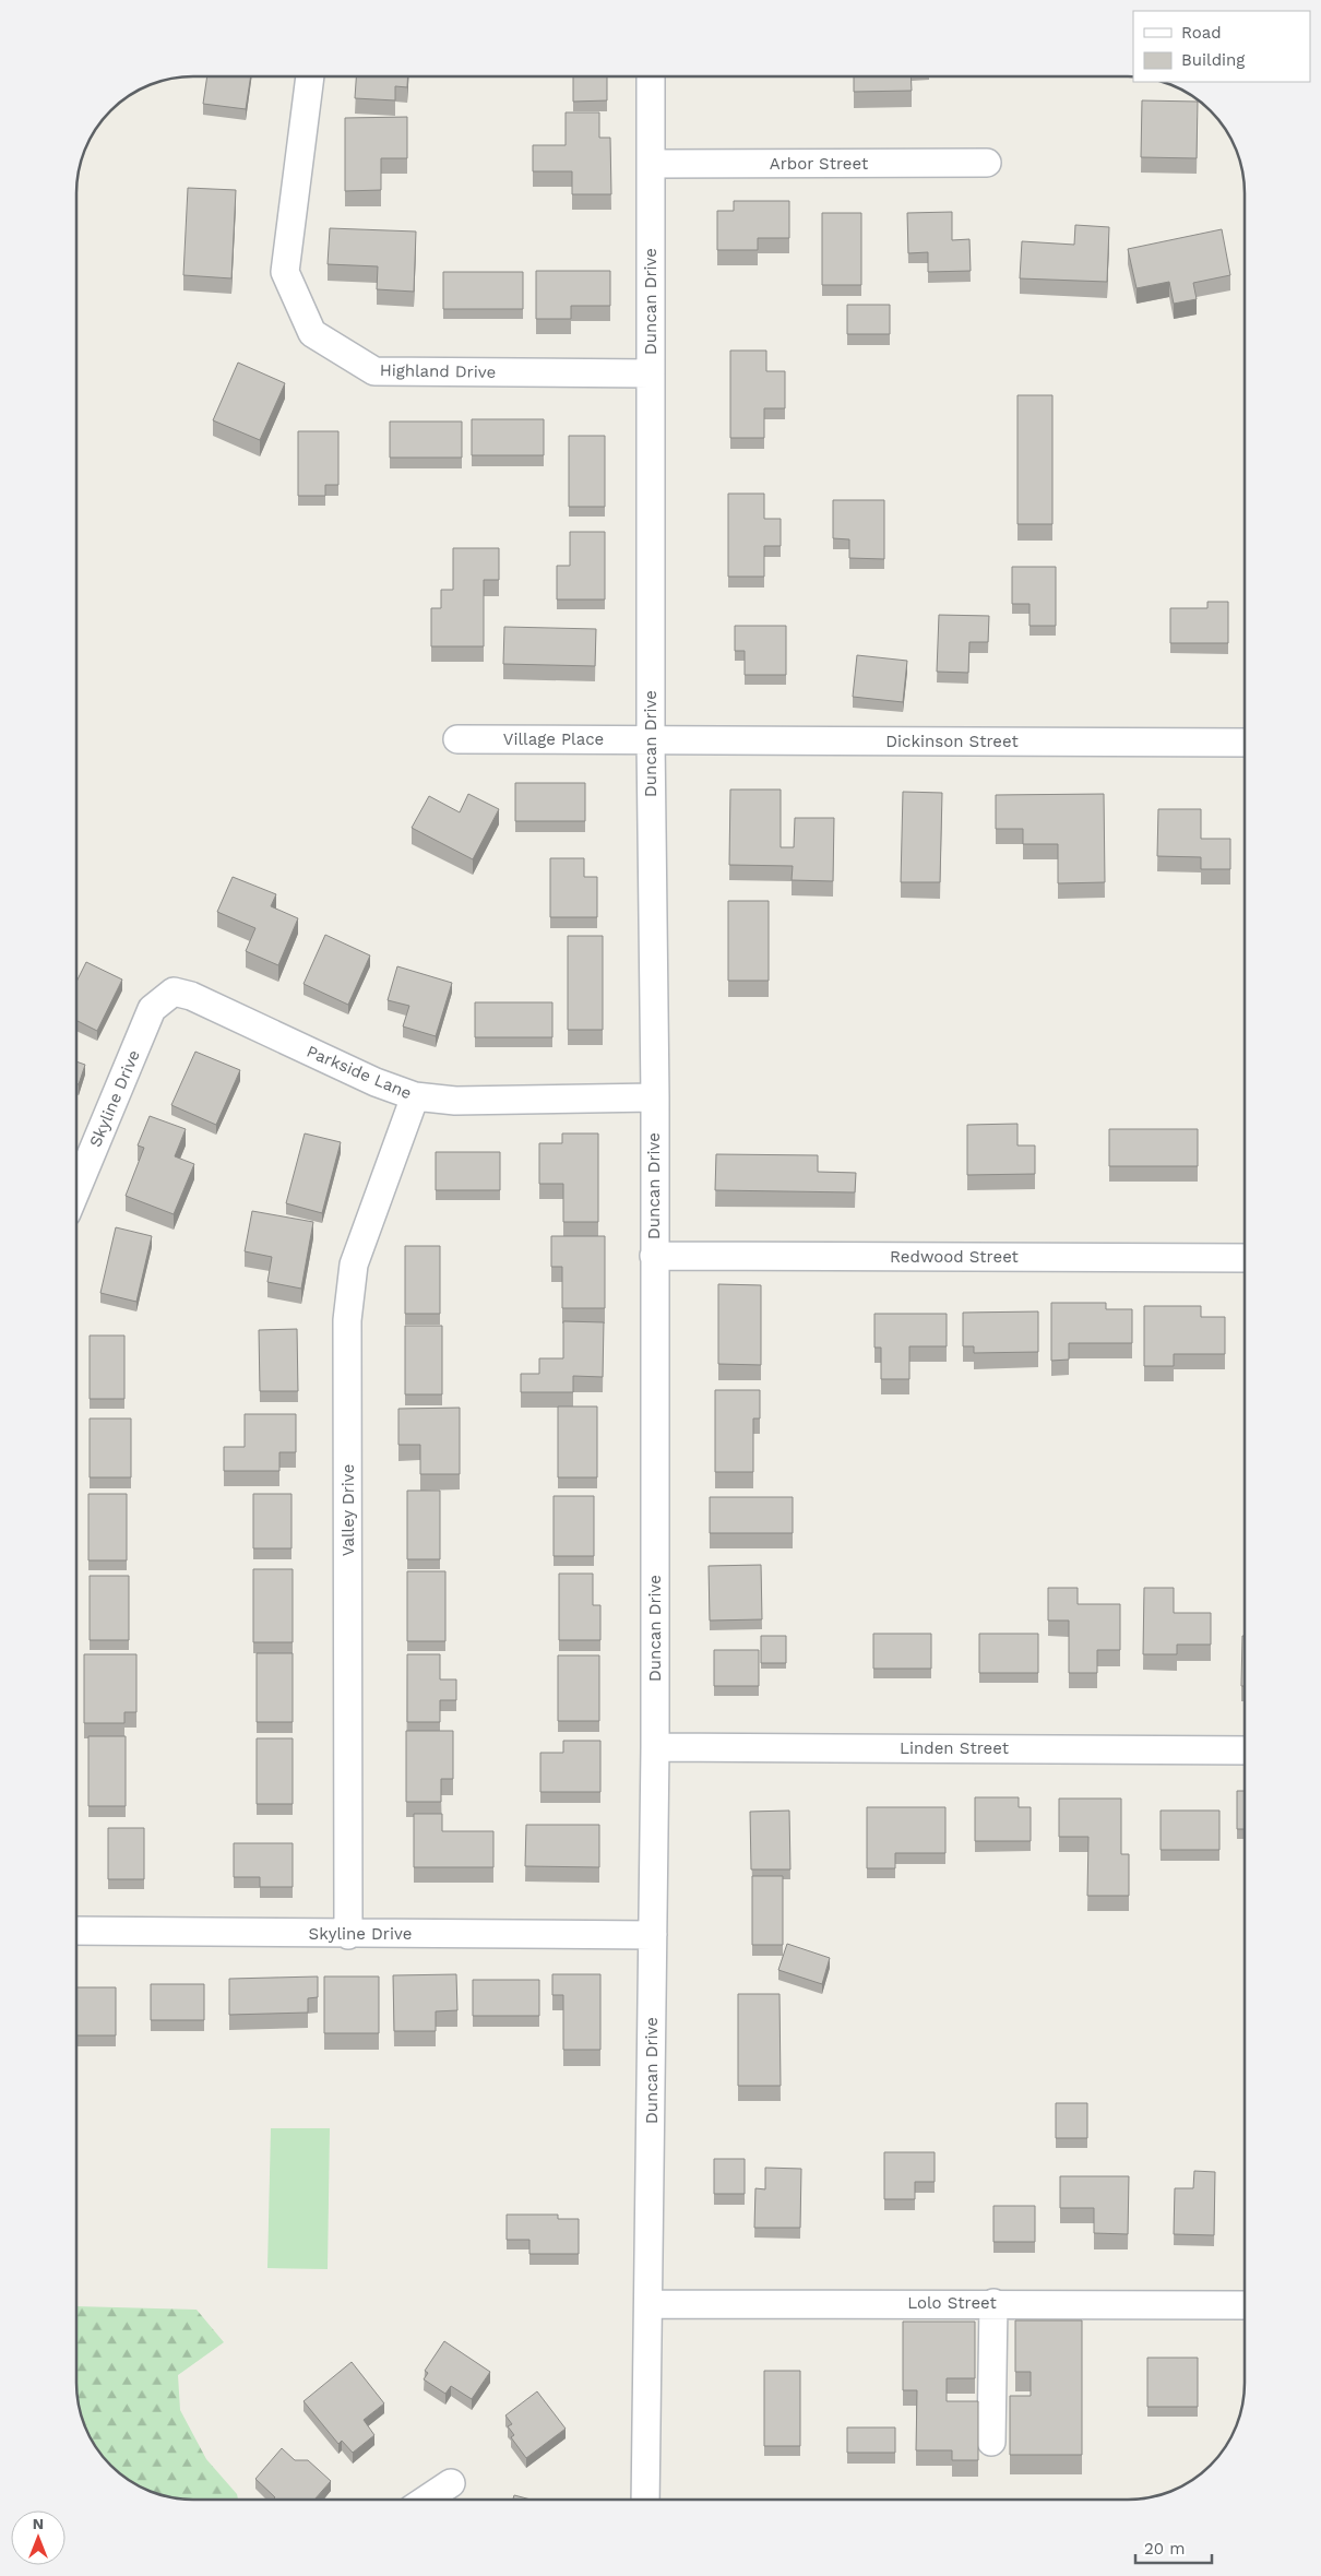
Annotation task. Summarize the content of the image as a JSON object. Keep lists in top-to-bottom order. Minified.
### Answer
{"streets":{"street":["Arbor Street","Duncan Drive","Highland Drive","Village Place","Dickinson Street","Parkside Lane","Skyline Drive","Redwood Street","Valley Drive","Linden Street","Lolo Street"]},"crossings":[["Arbor Street","Duncan Drive"],["Duncan Drive","Highland Drive"],["Duncan Drive","Village Place"],["Duncan Drive","Dickinson Street"],["Duncan Drive","Parkside Lane"],["Duncan Drive","Skyline Drive"],["Duncan Drive","Redwood Street"],["Duncan Drive","Linden Street"],["Duncan Drive","Lolo Street"],["Village Place","Dickinson Street"],["Parkside Lane","Skyline Drive"],["Parkside Lane","Valley Drive"],["Skyline Drive","Valley Drive"]],"legend":["Road","Building"],"scale_bar":"20 m","north":"top"}
